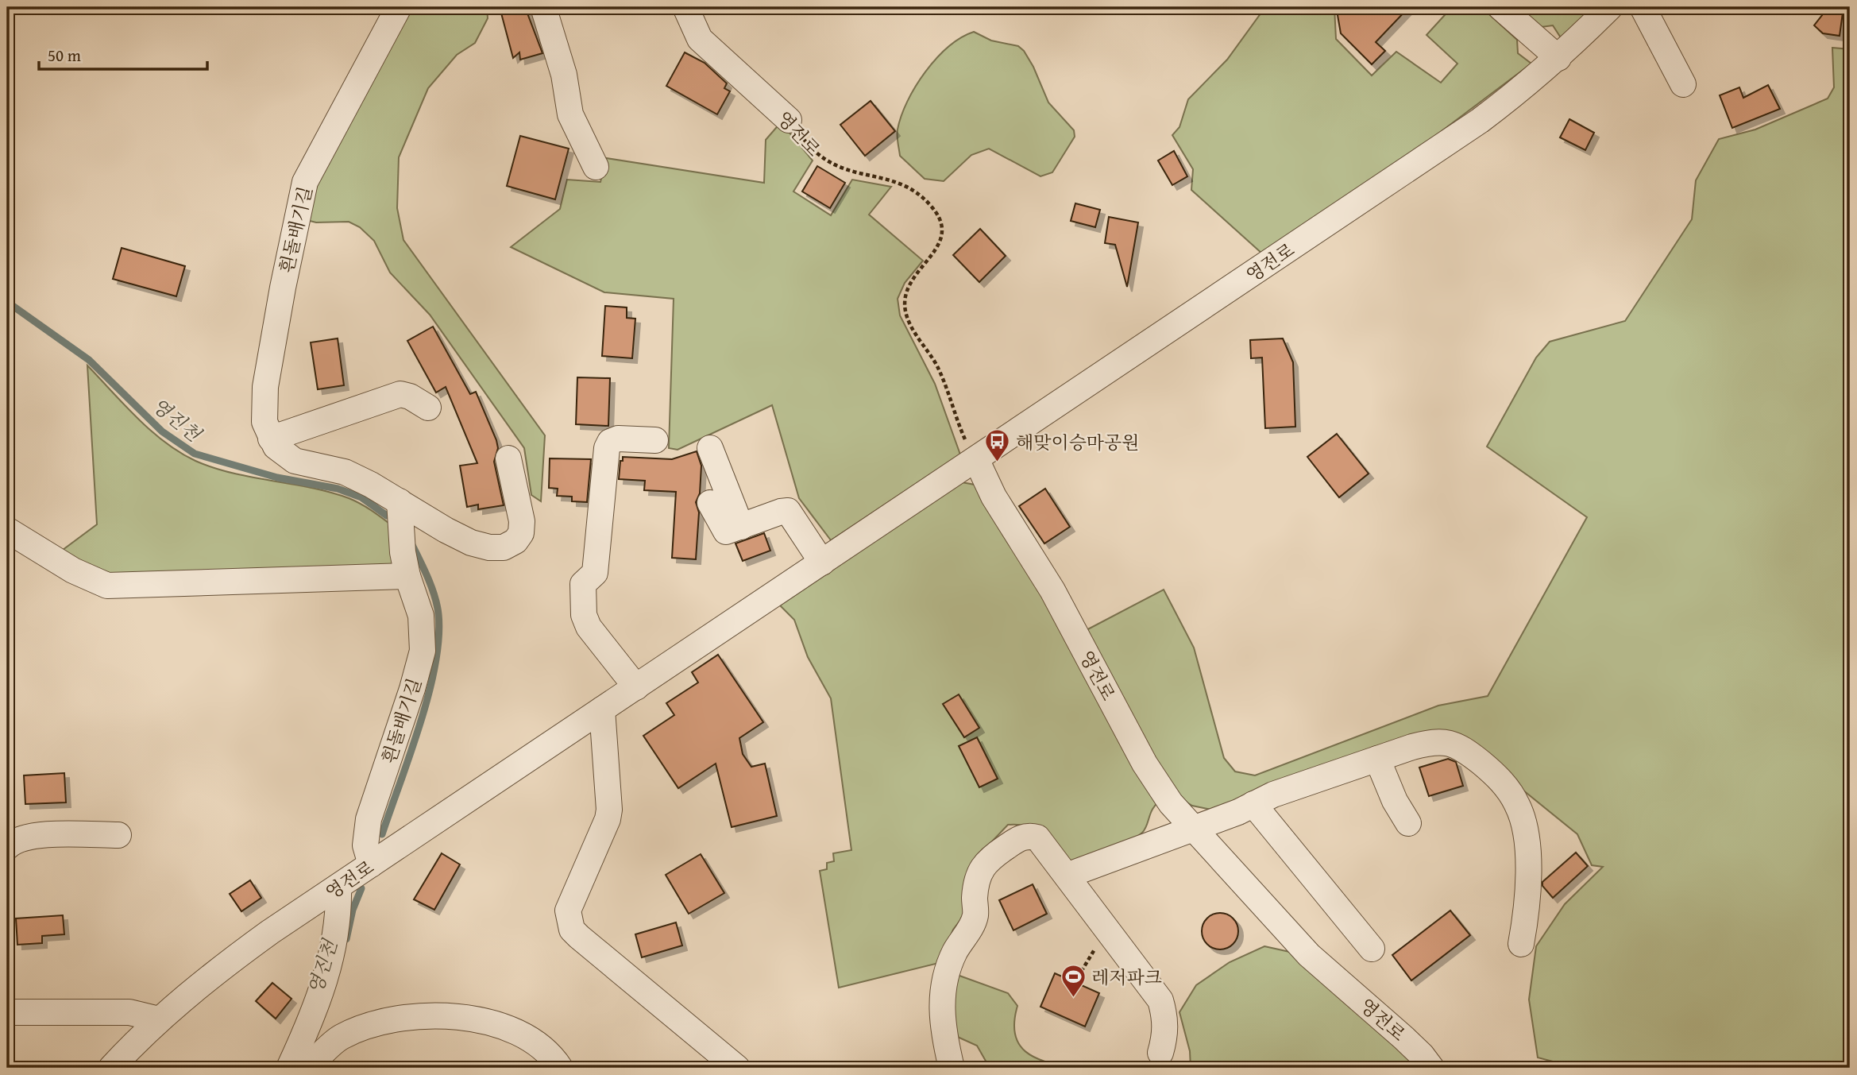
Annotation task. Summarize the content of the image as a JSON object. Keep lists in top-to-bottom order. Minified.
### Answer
{"streets":{"street":["영전로","흰돌배기길"]},"crossings":[["영전로","흰돌배기길"]],"water":["영진천"],"places":{"bus stop":["해맞이승마공원"],"sports":["레저파크"]},"scale_bar":"50 m"}
